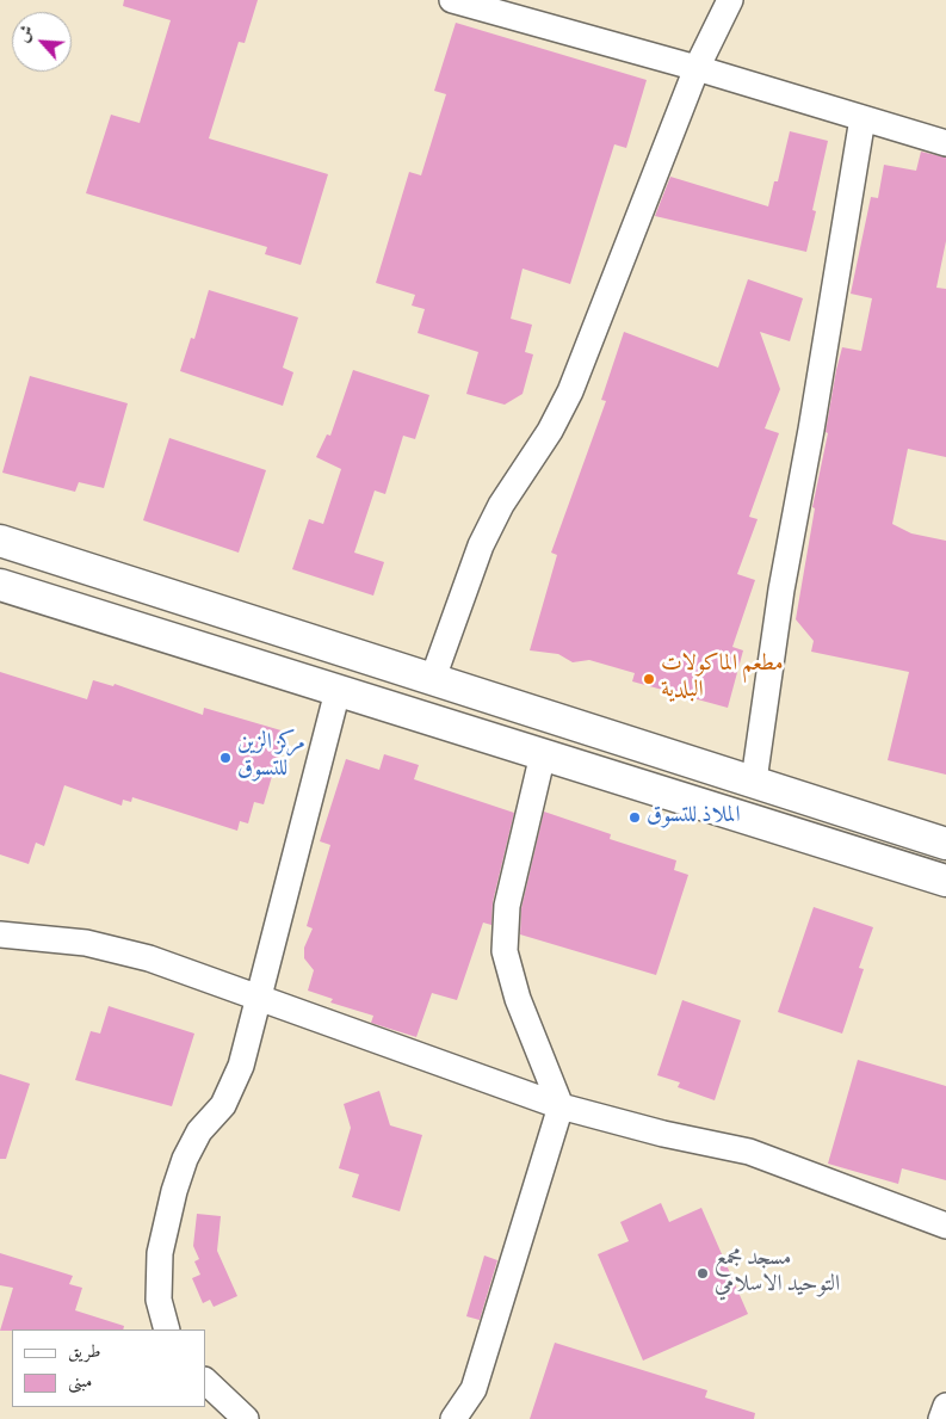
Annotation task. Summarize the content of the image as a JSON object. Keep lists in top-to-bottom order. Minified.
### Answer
{"places":["مطعم الماكولات البلدية","مركز الزين للتسوق","الملاذ للتسوق","مسجد مجمع التوحيد الاسلامي"],"legend":["طريق","مبنى"],"north":"top left"}
